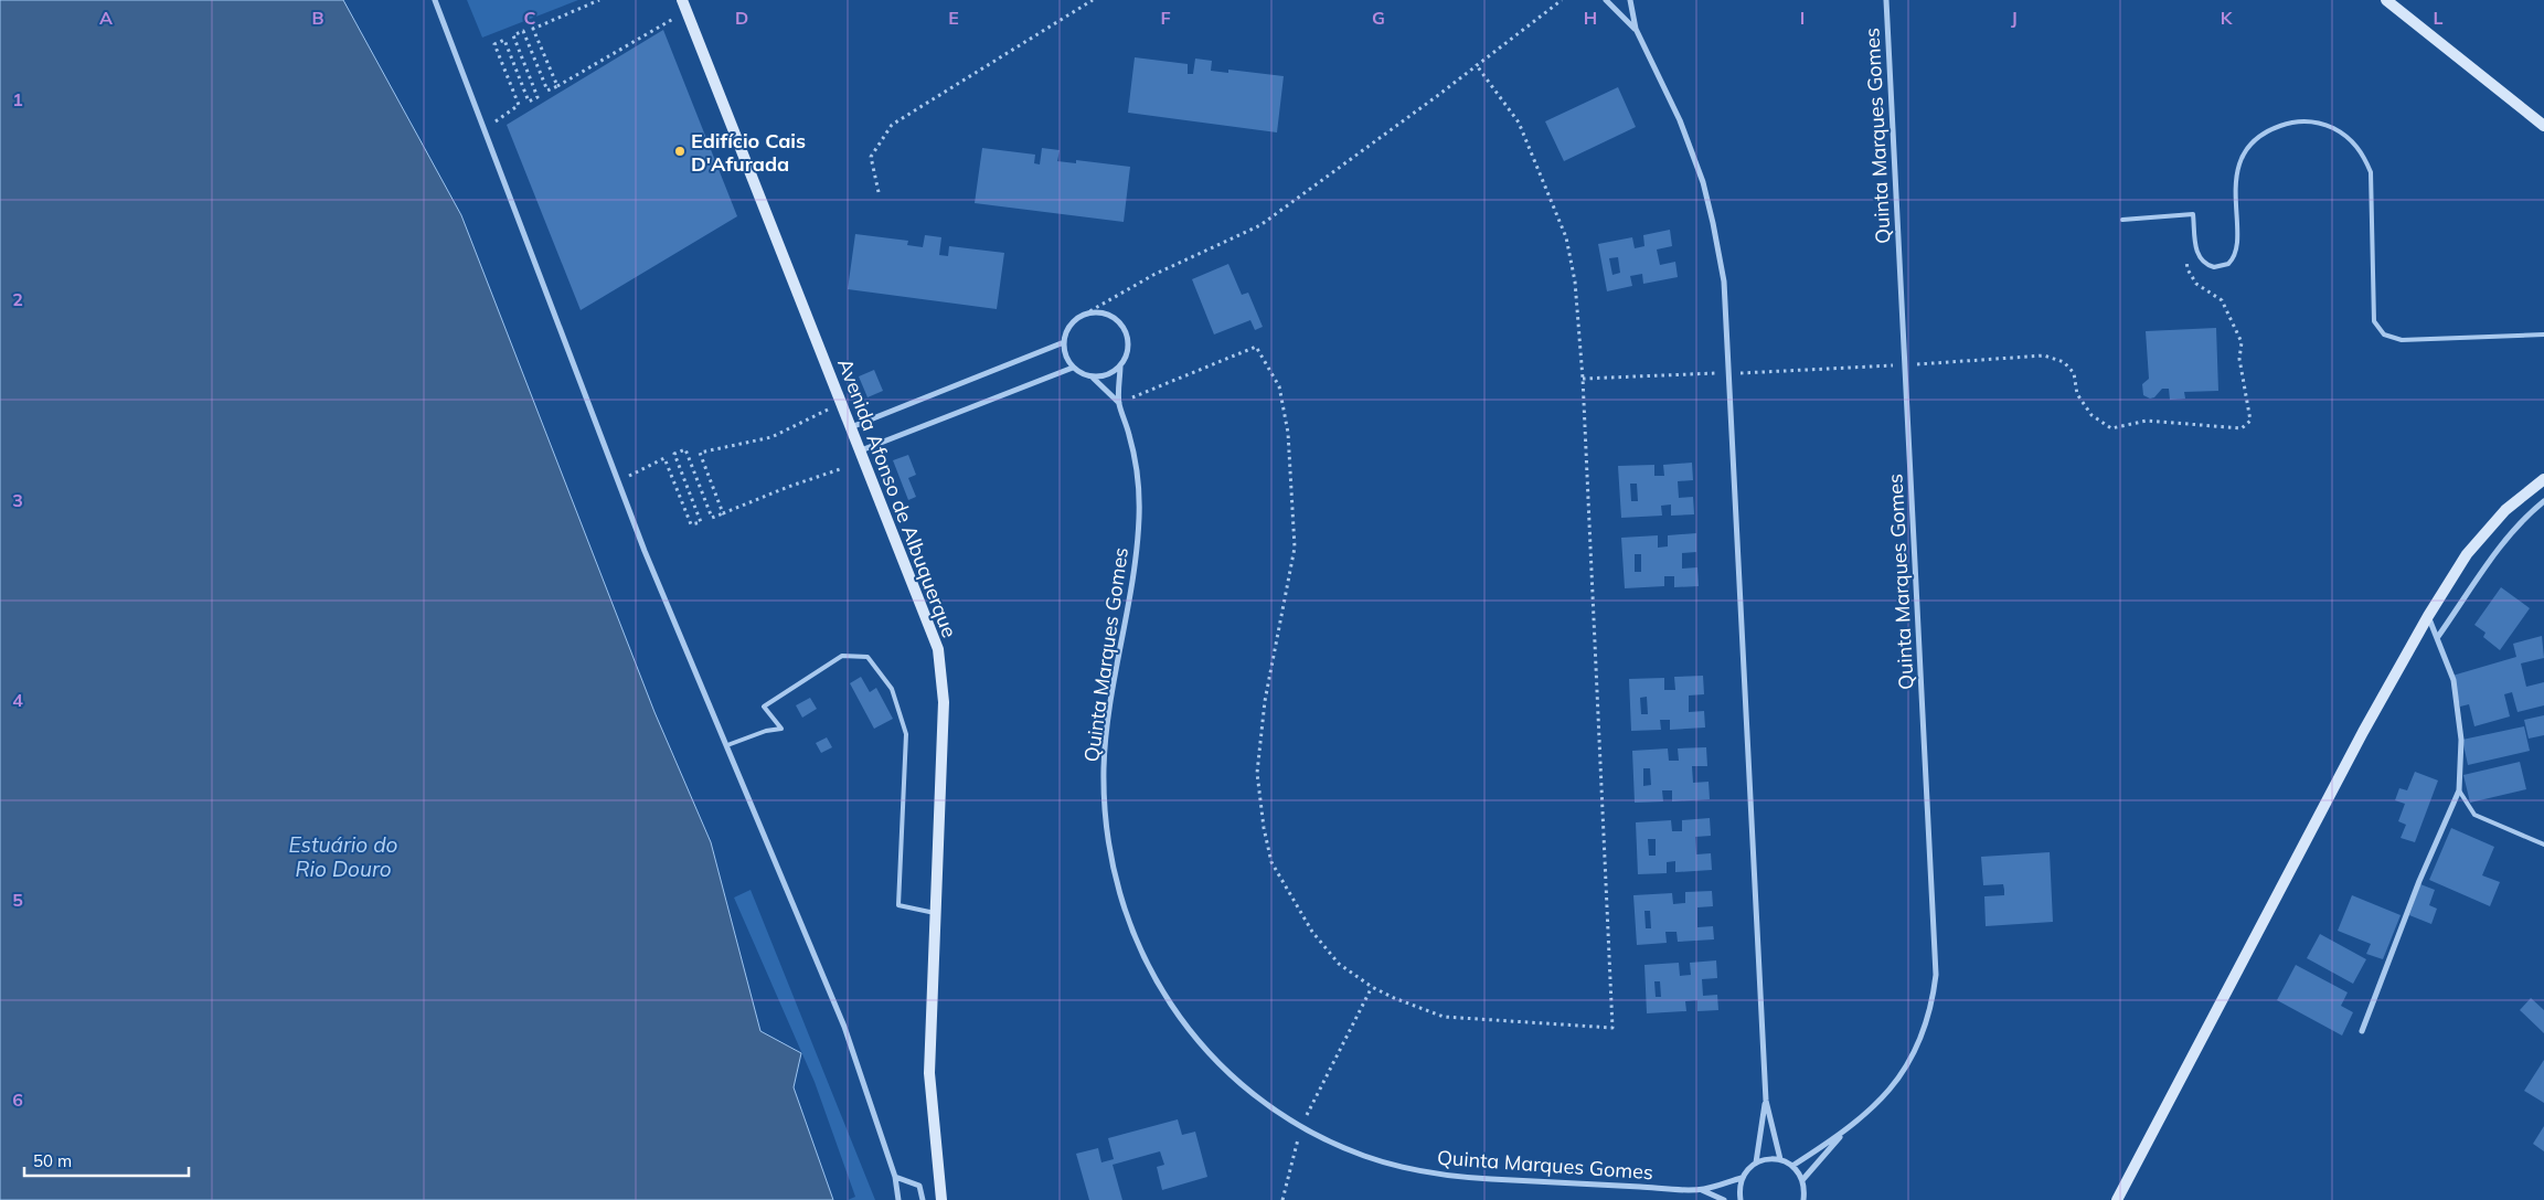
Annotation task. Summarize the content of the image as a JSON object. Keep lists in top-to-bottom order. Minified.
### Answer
{"streets":{"main road":["Avenida Afonso de Albuquerque"],"street":["Quinta Marques Gomes"]},"water":["Estuário do Rio Douro"],"places":["Edifício Cais D'Afurada"],"scale_bar":"50 m","grid":{"columns":["A","B","C","D","E","F","G","H","I","J","K","L"],"rows":["1","2","3","4","5","6"]}}
